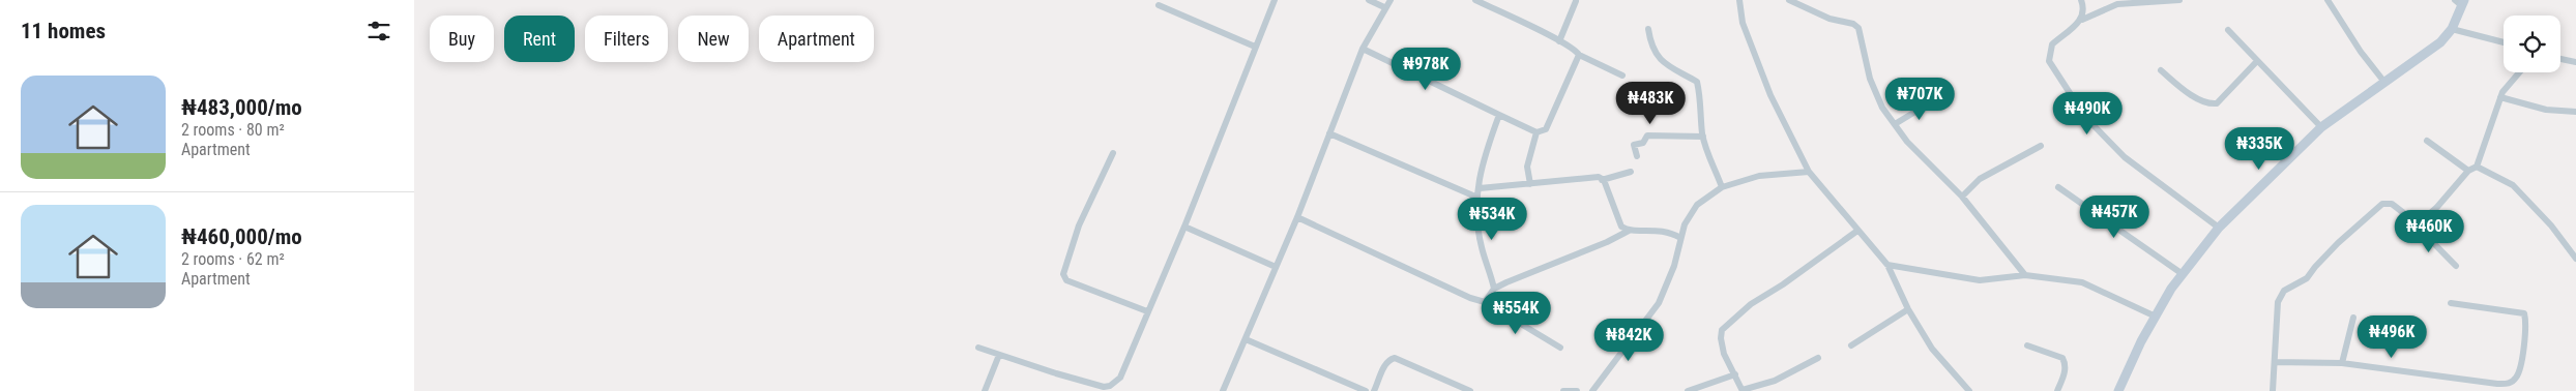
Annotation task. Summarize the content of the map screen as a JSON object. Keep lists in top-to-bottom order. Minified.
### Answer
{"page":{"heading":"11 homes","chip":["Buy","Rent","Filters","New","Apartment"],"price":["₦978K","₦707K","₦483K","₦490K","₦335K","₦457K","₦534K","₦460K","₦554K","₦496K","₦842K"],"list":[{"name":"₦483,000/mo","note":"2 rooms · 80 m² · Apartment"},{"name":"₦460,000/mo","note":"2 rooms · 62 m² · Apartment"}]}}
